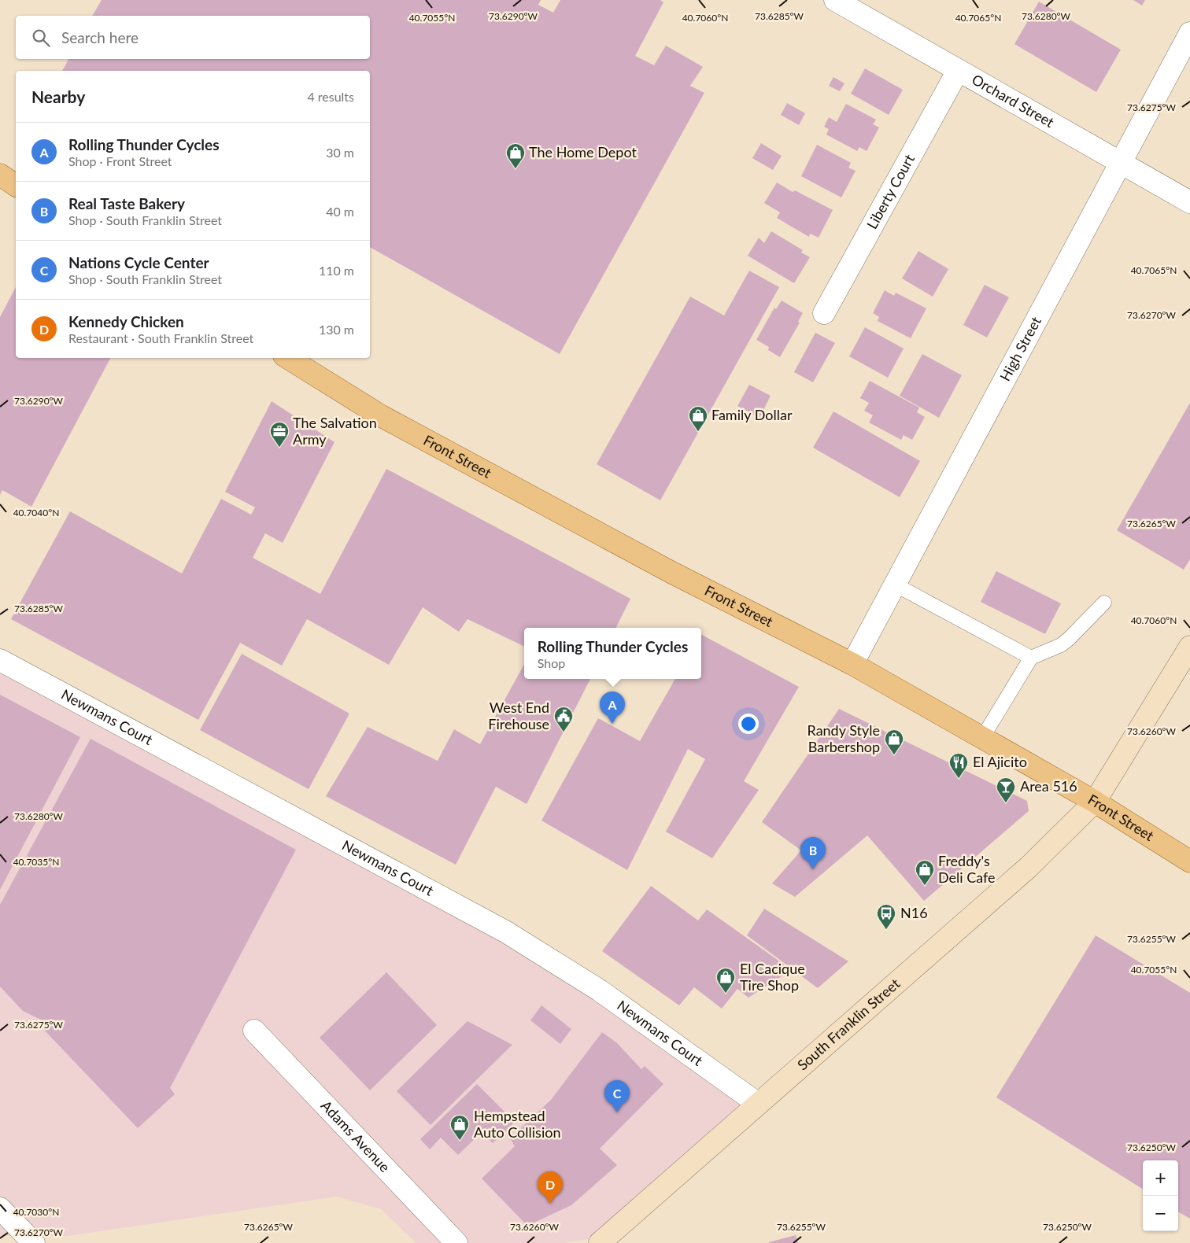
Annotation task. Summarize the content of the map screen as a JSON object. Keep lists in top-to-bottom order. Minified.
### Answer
{"streets":{"main road":["Front Street","South Franklin Street"],"street":["Orchard Street","Liberty Court","High Street","Newmans Court","Adams Avenue"]},"crossings":[["Orchard Street","Liberty Court"],["Orchard Street","High Street"],["High Street","Front Street"],["Front Street","South Franklin Street"],["Newmans Court","South Franklin Street"]],"places":{"shop":["The Home Depot","Family Dollar","Randy Style Barbershop","Freddy's Deli Cafe","El Cacique Tire Shop","Hempstead Auto Collision"],"office":["The Salvation Army"],"public building":["West End Firehouse"],"restaurant":["El Ajicito"],"bar":["Area 516"],"bus stop":["N16"]},"page":{"search":"Search here","heading":["Nearby","4 results"],"list":[{"mark":"A","name":"Rolling Thunder Cycles","note":"Shop · Front Street","value":"30 m"},{"mark":"B","name":"Real Taste Bakery","note":"Shop · South Franklin Street","value":"40 m"},{"mark":"C","name":"Nations Cycle Center","note":"Shop · South Franklin Street","value":"110 m"},{"mark":"D","name":"Kennedy Chicken","note":"Restaurant · South Franklin Street","value":"130 m"}],"popup":["Rolling Thunder Cycles","Shop"],"pins":["A","B","C","D"],"map_buttons":["+","−"]},"coordinates":["73.6290°W","73.6285°W","73.6280°W","40.7055°N","40.7065°N","40.7060°N","73.6275°W","73.6270°W","40.7040°N","73.6265°W","73.6260°W","40.7035°N","73.6255°W","73.6250°W","40.7030°N"]}
